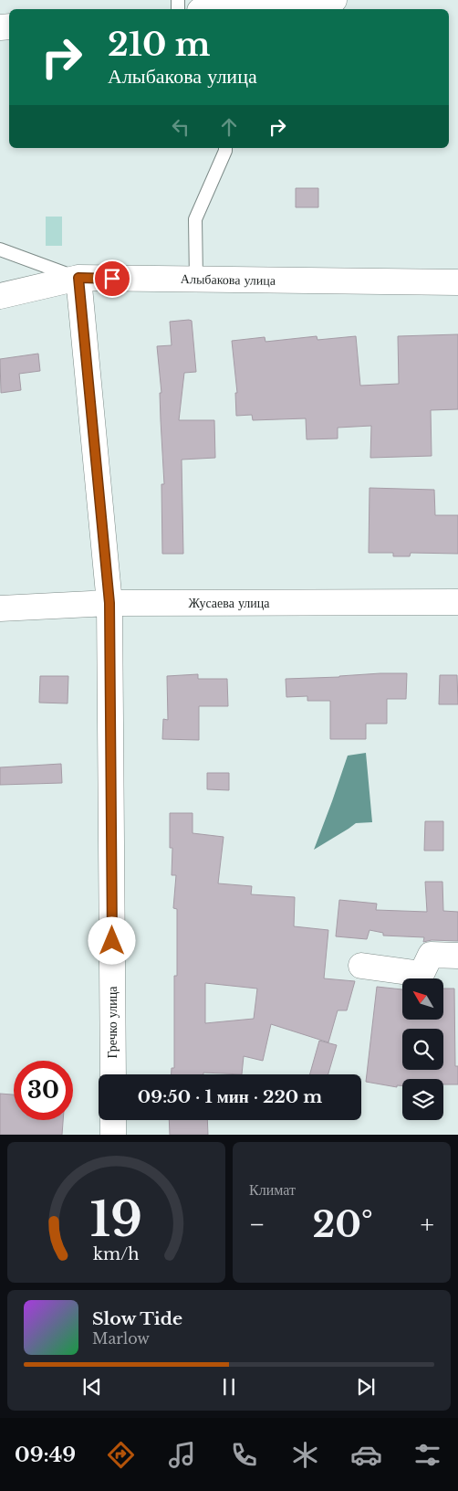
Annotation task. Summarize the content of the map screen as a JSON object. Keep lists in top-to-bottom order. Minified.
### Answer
{"streets":{"main road":["Алыбакова улица","Жусаева улица","Гречко улица"]},"crossings":[["Алыбакова улица","Гречко улица"],["Жусаева улица","Гречко улица"]],"north":"top left","page":{"turn":["210 m","Алыбакова улица"],"limit":"30","trip":"09:50 · 1 мин · 220 m","tile":"Климат","heat":["−","20°","+"],"song":["Slow Tide","Marlow"],"tabs":"09:49","gauge":["19","km/h"]}}
